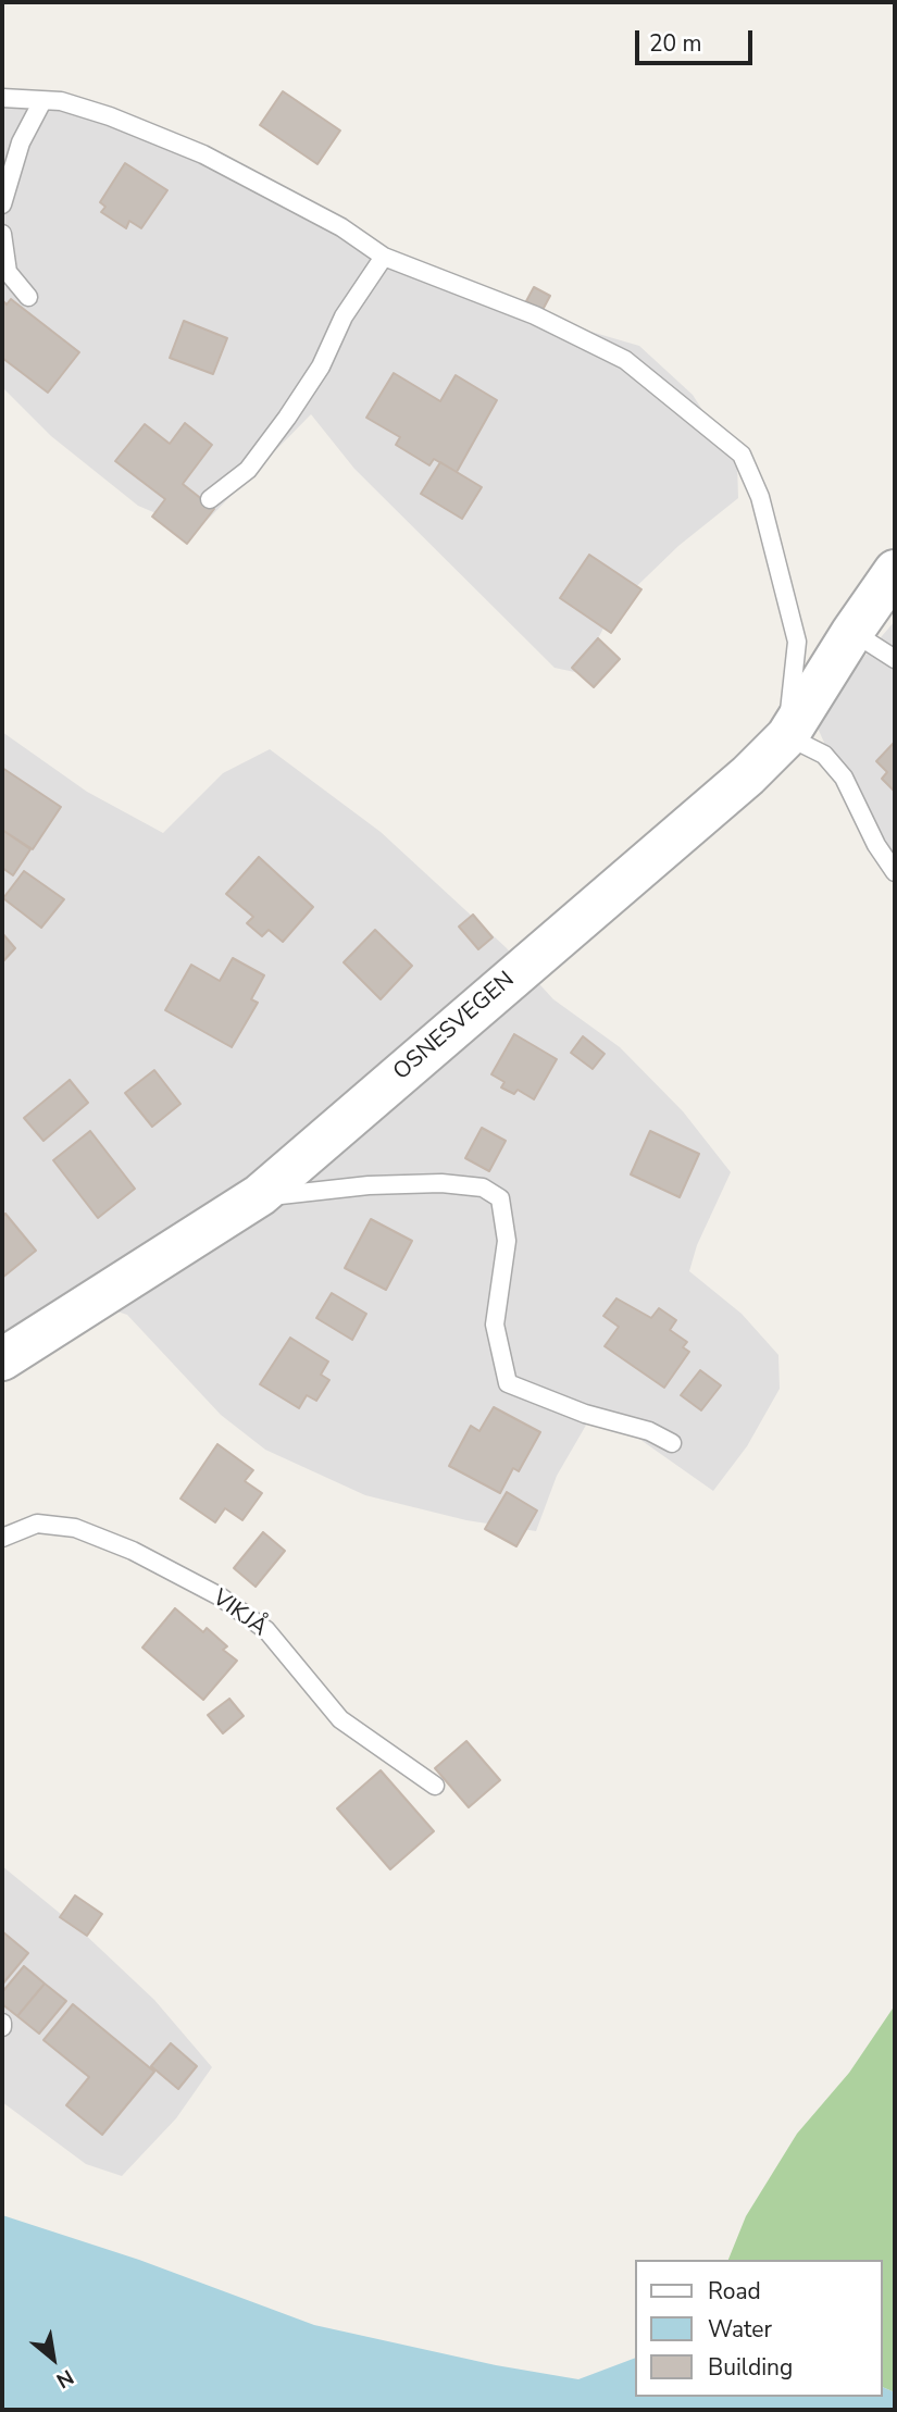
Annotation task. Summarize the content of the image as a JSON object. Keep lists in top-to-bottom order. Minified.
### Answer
{"streets":{"street":["OSNESVEGEN"],"lane":["VIKJÅ"]},"legend":["Road","Water","Building"],"scale_bar":"20 m","north":"bottom right"}
